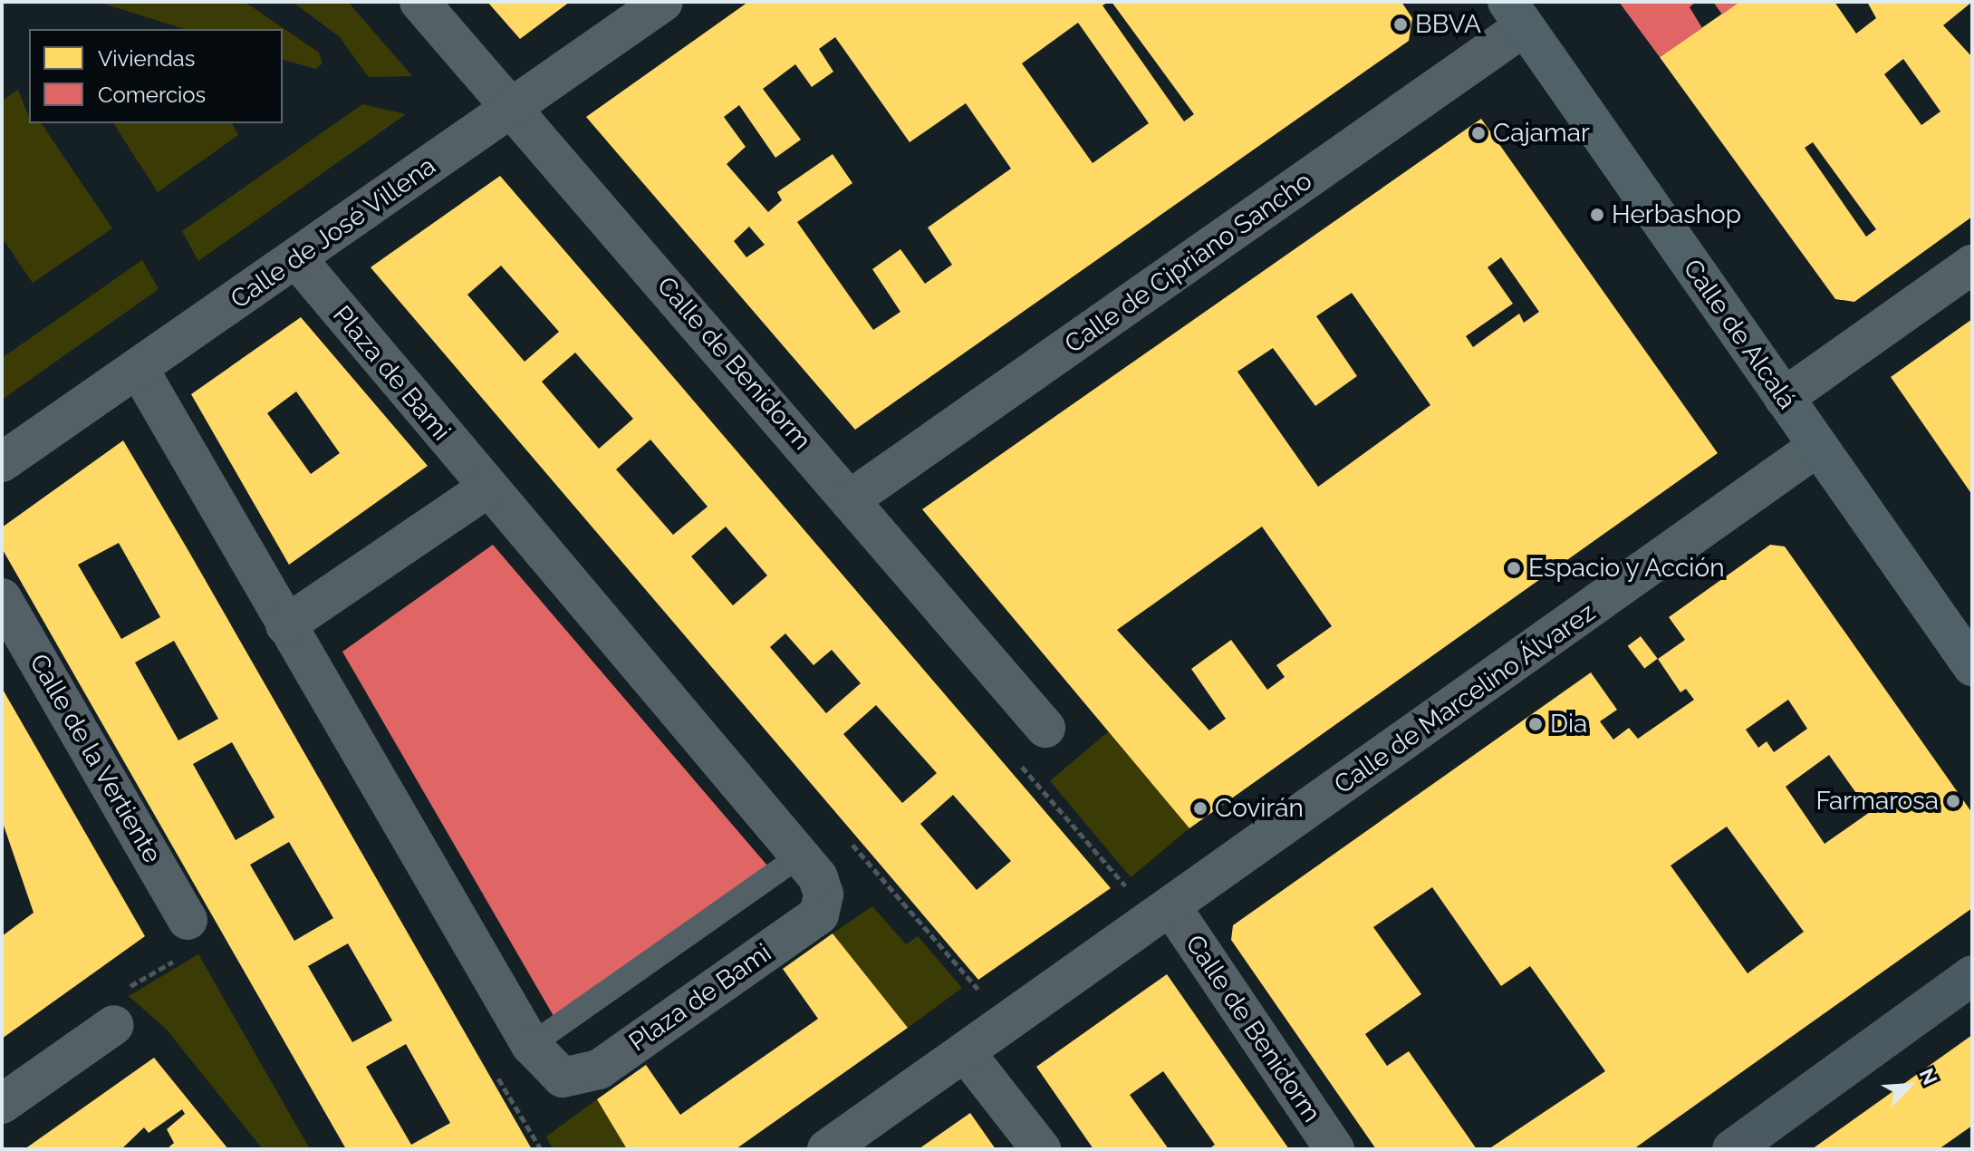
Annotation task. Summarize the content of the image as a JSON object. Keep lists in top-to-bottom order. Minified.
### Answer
{"streets":{"main road":["Calle de Alcalá"],"street":["Calle de José Villena","Calle de Cipriano Sancho","Calle de Benidorm","Plaza de Bami","Calle de Marcelino Álvarez","Calle de la Vertiente"]},"crossings":[["Calle de José Villena","Calle de Benidorm"],["Calle de José Villena","Plaza de Bami"],["Calle de Cipriano Sancho","Calle de Alcalá"],["Calle de Cipriano Sancho","Calle de Benidorm"],["Calle de Alcalá","Calle de Marcelino Álvarez"],["Calle de Benidorm","Calle de Marcelino Álvarez"]],"places":["BBVA","Cajamar","Herbashop","Espacio y Acción","Dia","Farmarosa","Covirán"],"legend":["Viviendas","Comercios"],"north":"top right"}
